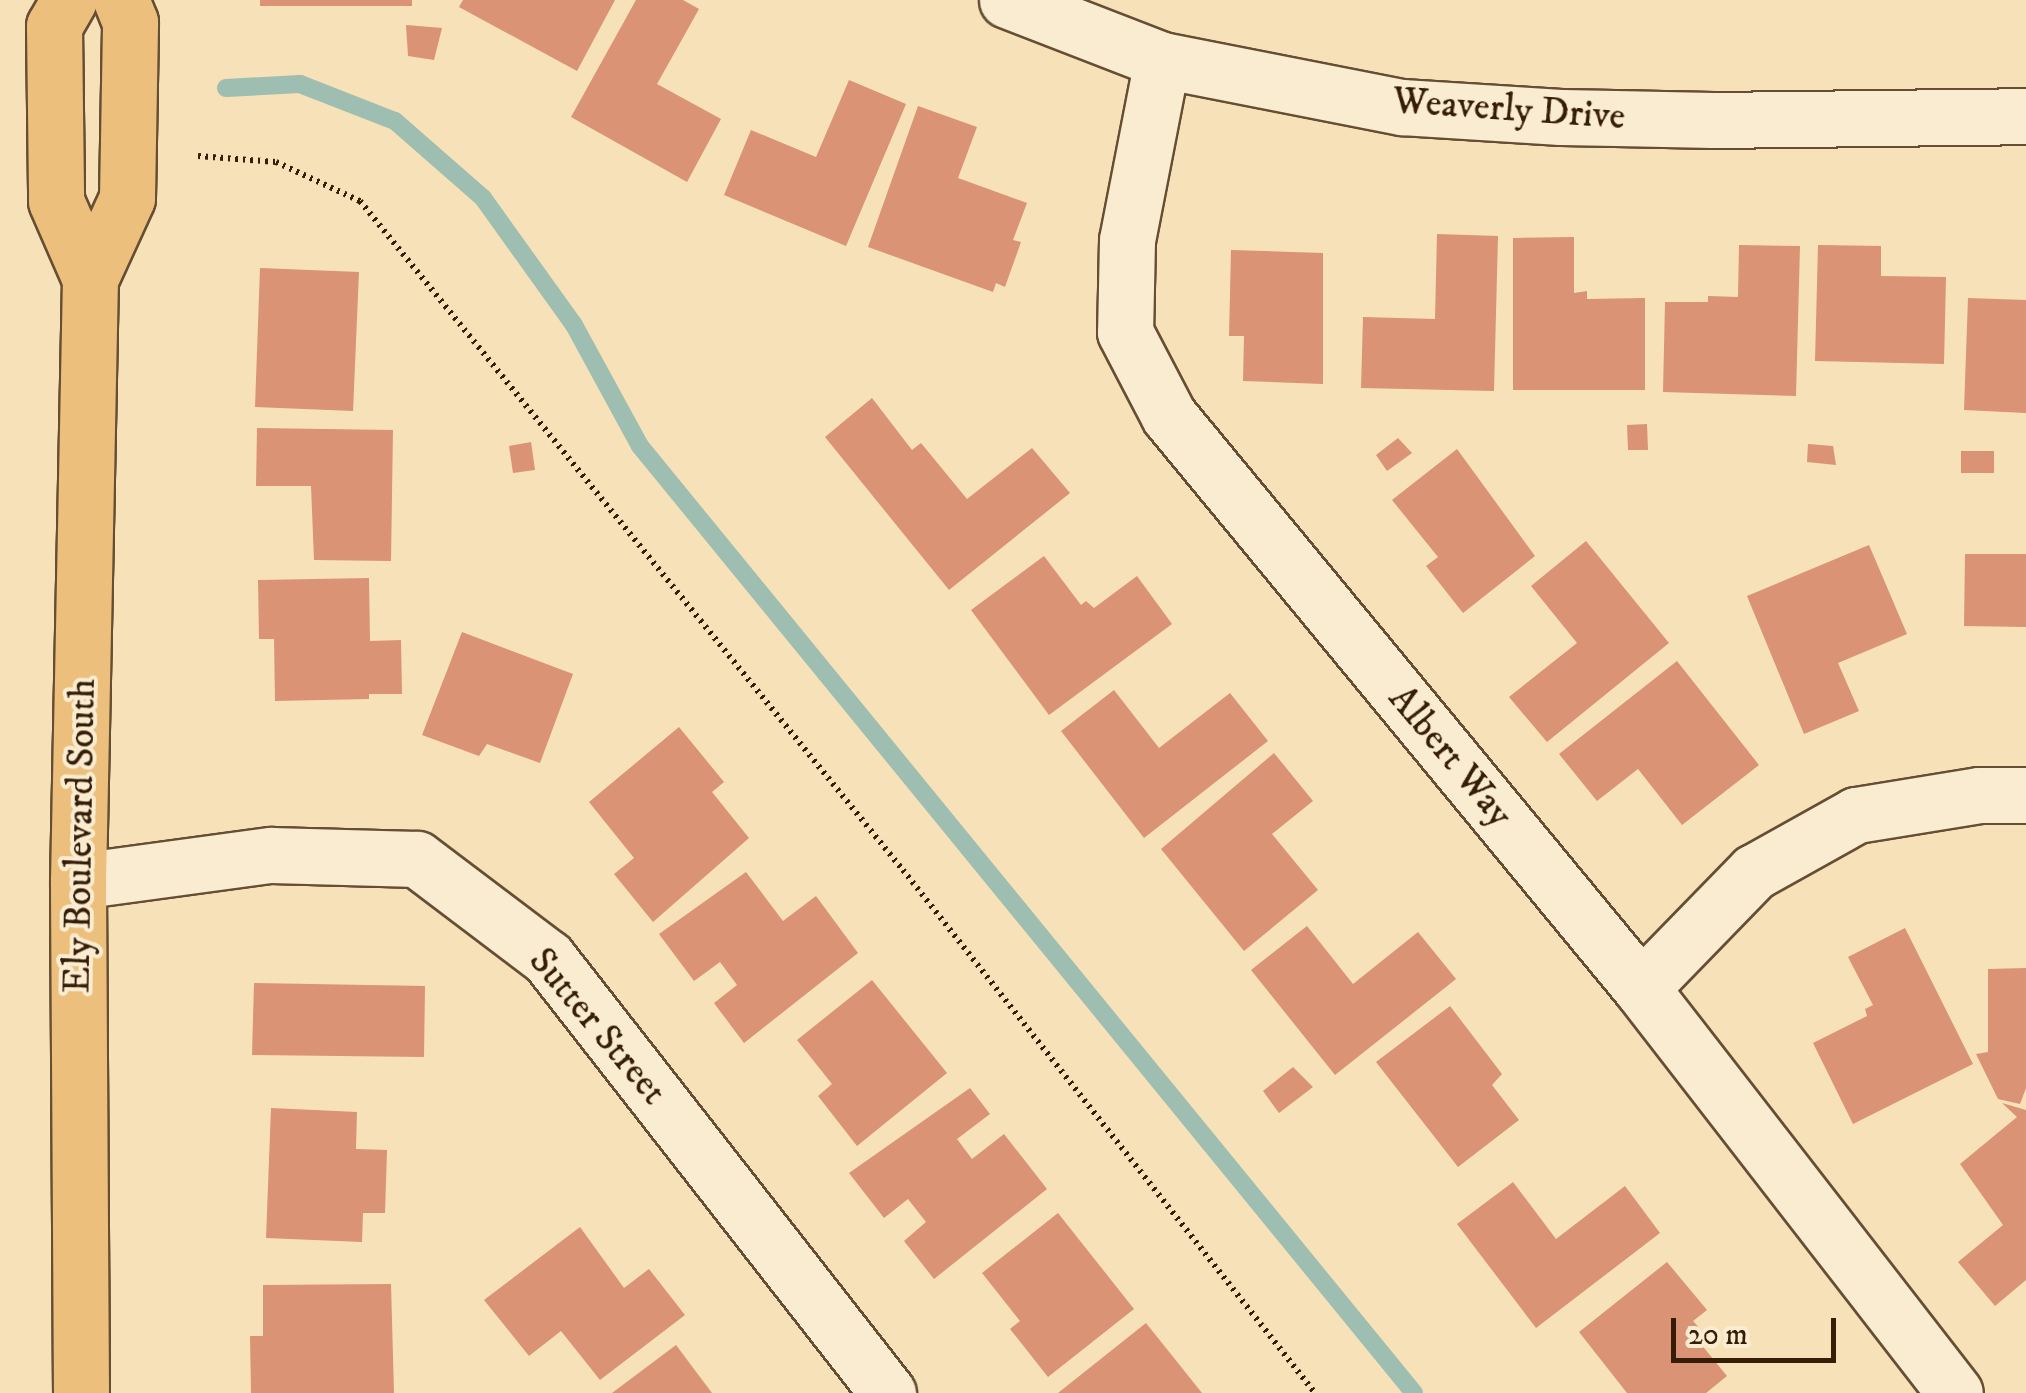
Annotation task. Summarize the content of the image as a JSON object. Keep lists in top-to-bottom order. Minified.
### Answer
{"streets":{"main road":["Ely Boulevard South"],"street":["Weaverly Drive","Albert Way","Sutter Street"]},"crossings":[["Weaverly Drive","Albert Way"],["Ely Boulevard South","Sutter Street"]],"scale_bar":"20 m"}
